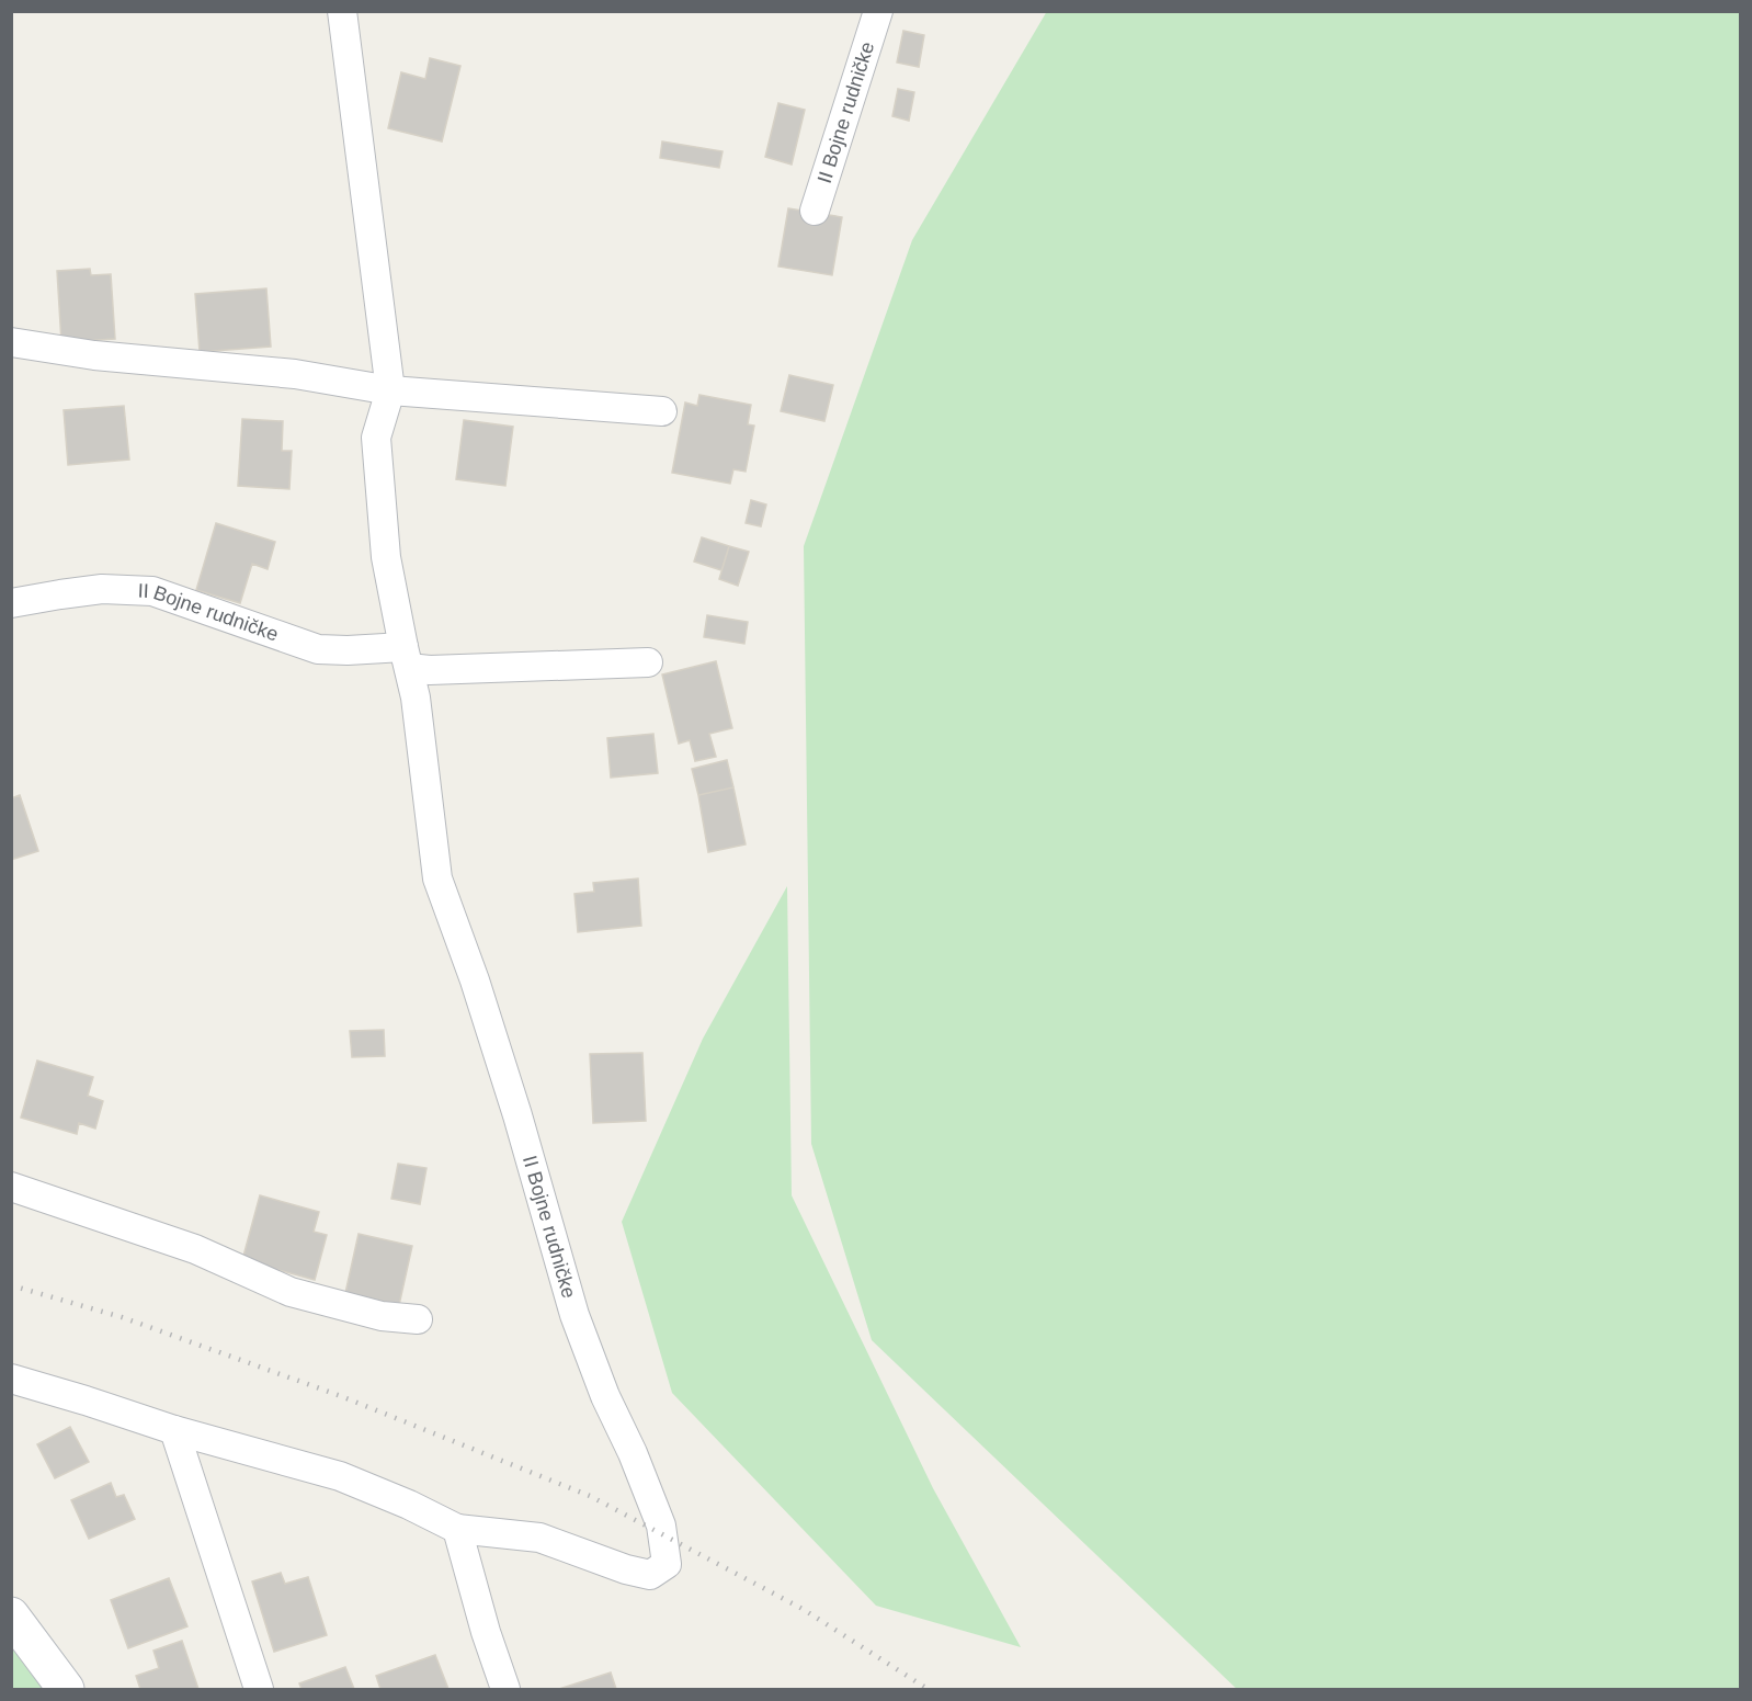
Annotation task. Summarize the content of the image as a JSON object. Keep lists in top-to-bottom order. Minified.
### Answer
{"streets":{"street":["II Bojne rudničke"]}}
